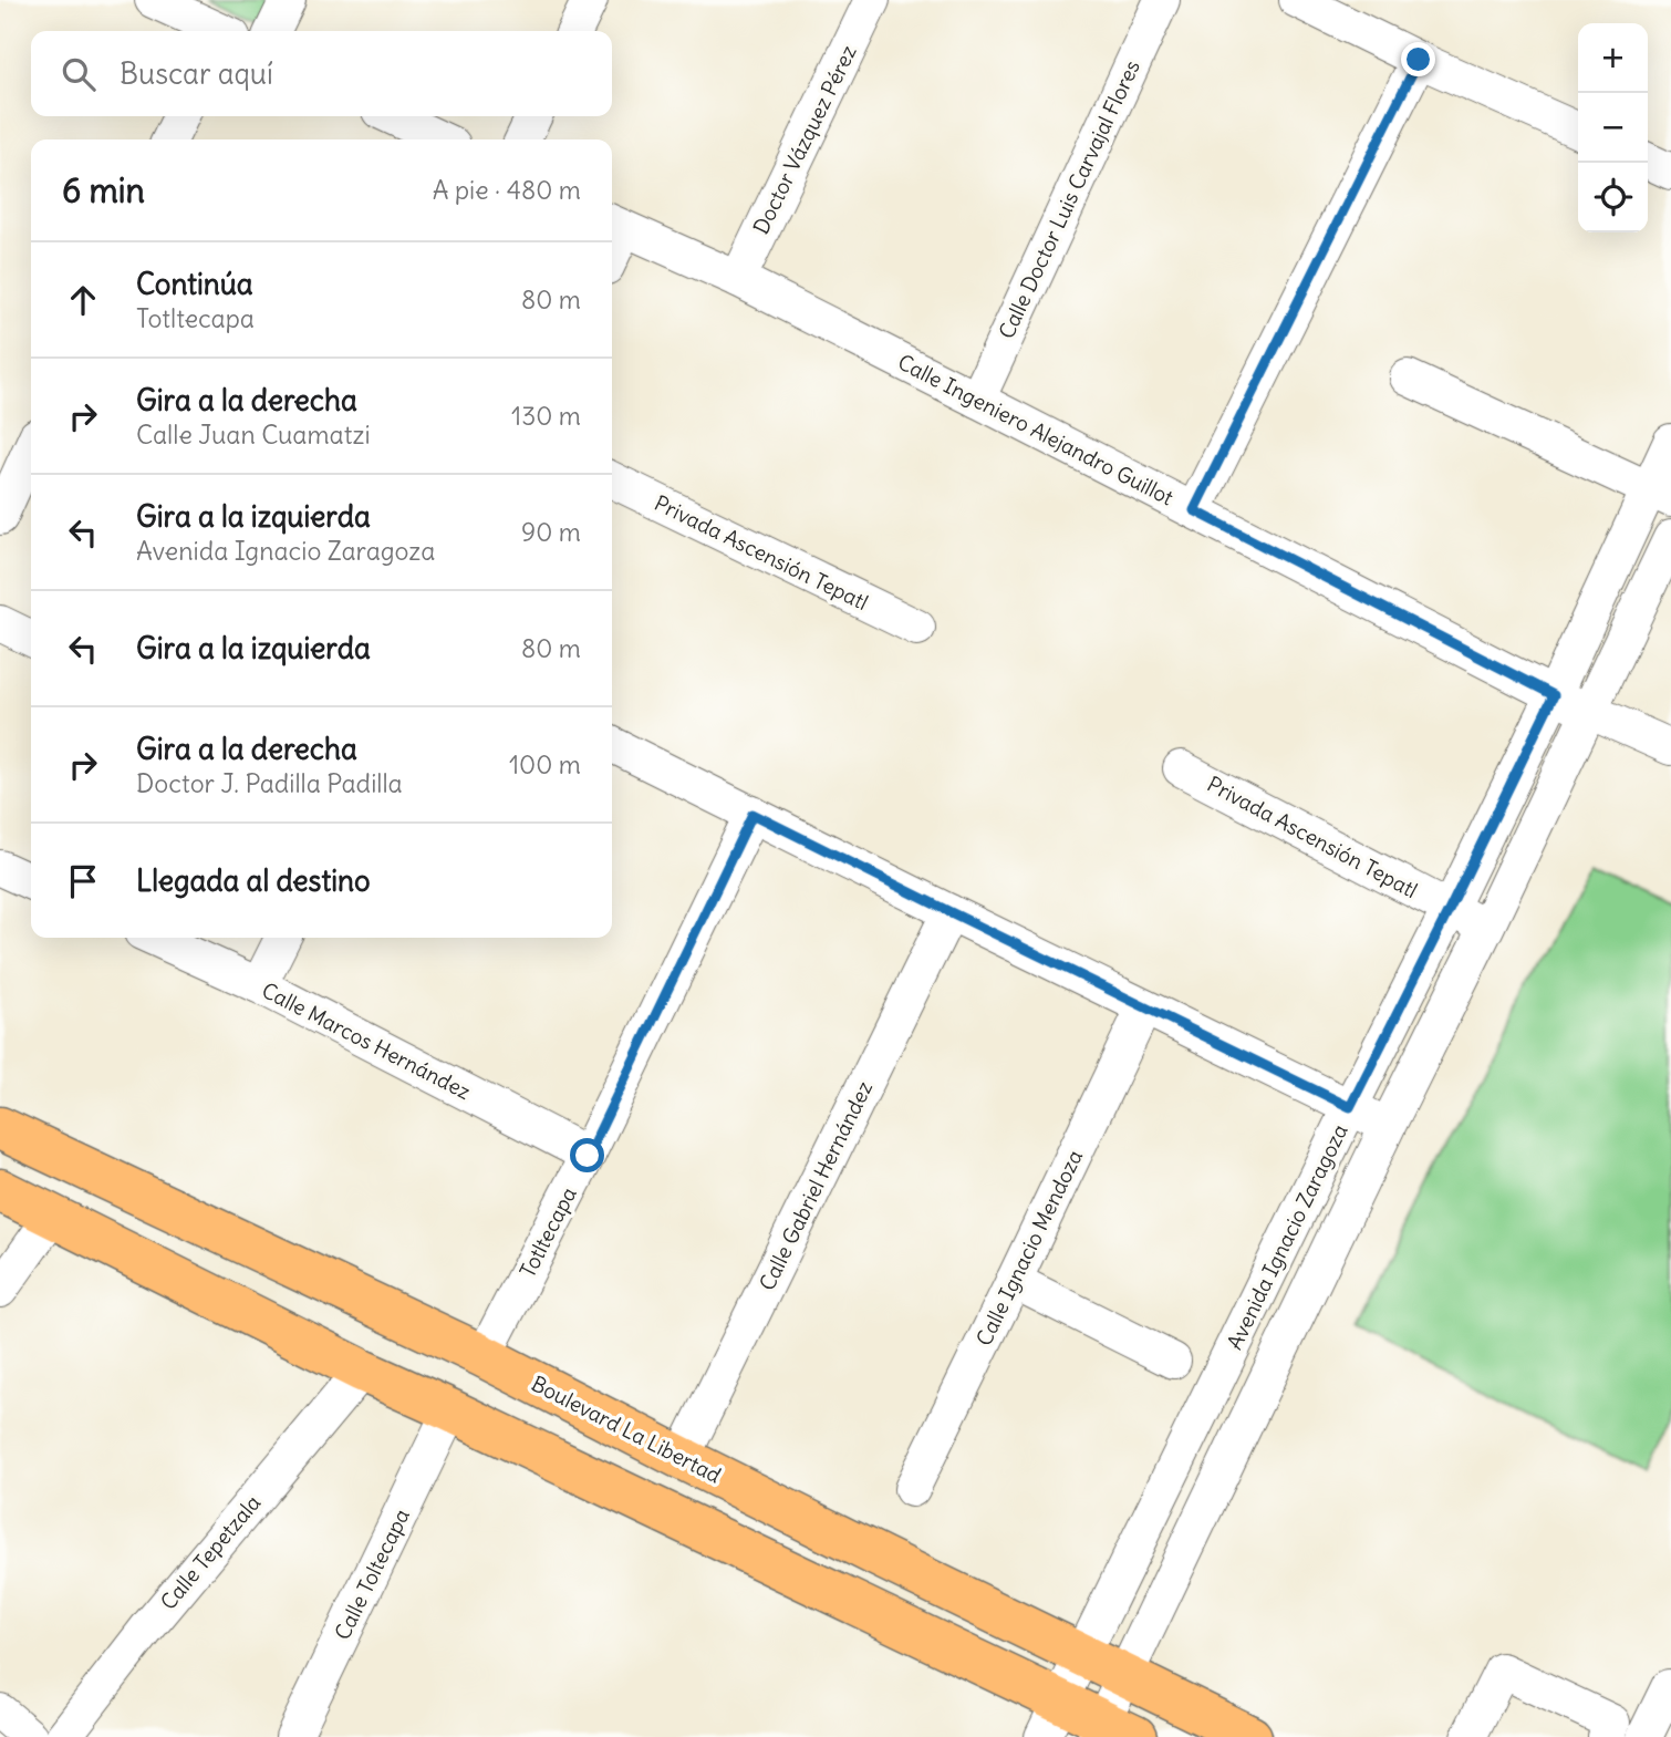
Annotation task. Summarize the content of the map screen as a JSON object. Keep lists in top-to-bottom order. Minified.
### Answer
{"streets":{"main road":["Boulevard La Libertad"],"street":["Doctor Vázquez Pérez","Calle Doctor Luis Carvajal Flores","Calle Ingeniero Alejandro Guillot","Privada Ascensión Tepatl","Calle Marcos Hernández","Calle Gabriel Hernández","Totltecapa","Avenida Ignacio Zaragoza","Calle Ignacio Mendoza","Calle Tepetzala","Calle Toltecapa"]},"crossings":[["Doctor Vázquez Pérez","Calle Ingeniero Alejandro Guillot"],["Calle Doctor Luis Carvajal Flores","Calle Ingeniero Alejandro Guillot"],["Calle Ingeniero Alejandro Guillot","Avenida Ignacio Zaragoza"],["Privada Ascensión Tepatl","Avenida Ignacio Zaragoza"],["Calle Marcos Hernández","Totltecapa"],["Calle Gabriel Hernández","Boulevard La Libertad"],["Totltecapa","Boulevard La Libertad"],["Avenida Ignacio Zaragoza","Boulevard La Libertad"]],"page":{"map_buttons":["+","−"],"search":"Buscar aquí","heading":["6 min","A pie · 480 m"],"list":[["Continúa","Totltecapa","80 m"],["Gira a la derecha","Calle Juan Cuamatzi","130 m"],["Gira a la izquierda","Avenida Ignacio Zaragoza","90 m"],["Gira a la izquierda","80 m"],["Gira a la derecha","Doctor J. Padilla Padilla","100 m"],"Llegada al destino"]}}
